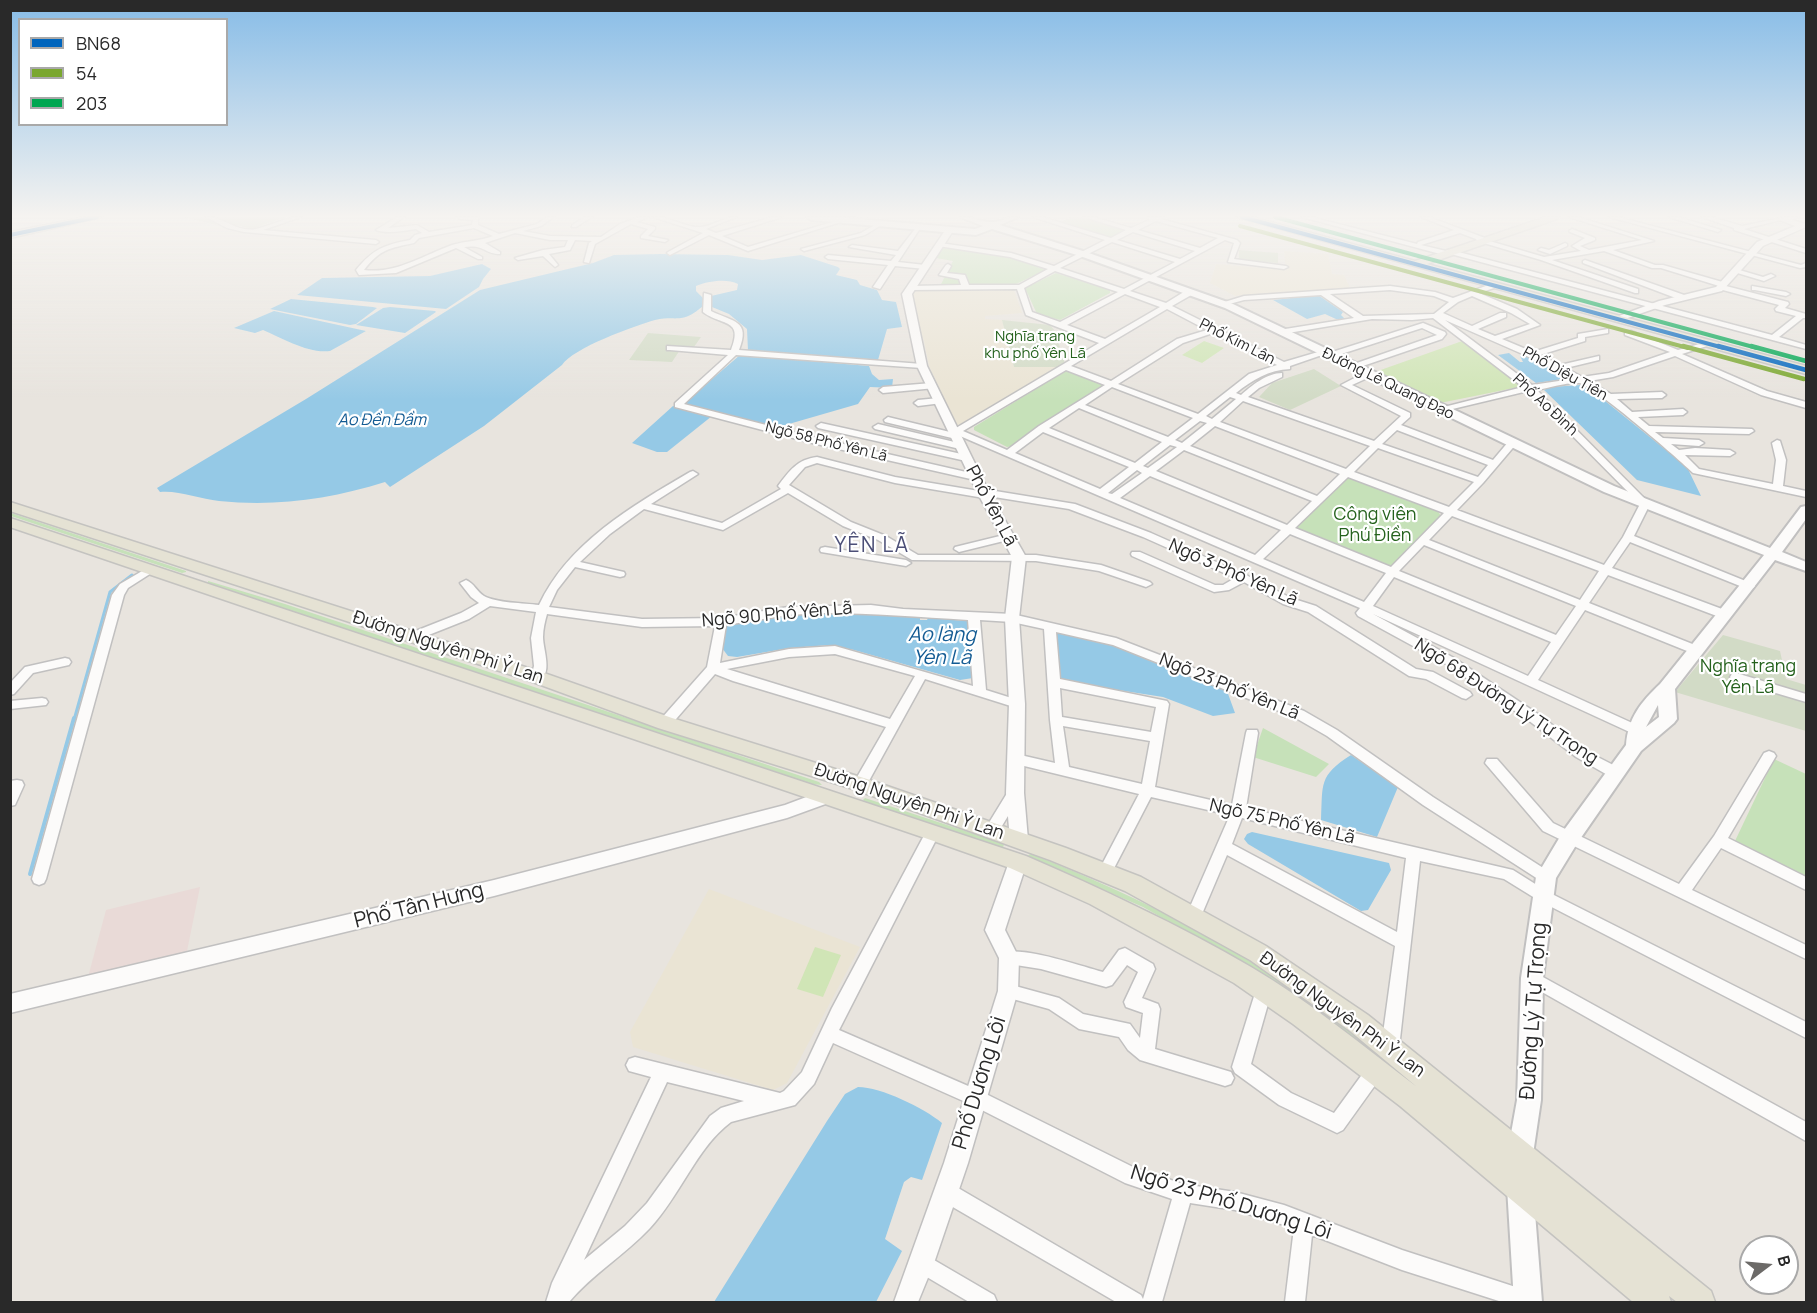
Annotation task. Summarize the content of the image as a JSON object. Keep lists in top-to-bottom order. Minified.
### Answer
{"streets":{"main road":["Đường Lê Quang Đạo","Đường Nguyên Phi Ỷ Lan","Đường Lý Tự Trọng"],"street":["Phố Kim Lân","Phố Diệu Tiên","Phố Ao Đình","Ngõ 58 Phố Yên Lã","Phố Yên Lã","Ngõ 3 Phố Yên Lã","Ngõ 90 Phố Yên Lã","Ngõ 23 Phố Yên Lã","Ngõ 68 Đường Lý Tự Trọng","Ngõ 75 Phố Yên Lã","Phố Tân Hưng","Phố Dương Lôi","Ngõ 23 Phố Dương Lôi"]},"crossings":[["Phố Diệu Tiên","Phố Ao Đình"],["Đường Lê Quang Đạo","Phố Ao Đình"],["Đường Lê Quang Đạo","Đường Lý Tự Trọng"],["Ngõ 58 Phố Yên Lã","Phố Yên Lã"],["Phố Yên Lã","Ngõ 3 Phố Yên Lã"],["Phố Yên Lã","Ngõ 90 Phố Yên Lã"],["Phố Yên Lã","Đường Nguyên Phi Ỷ Lan"],["Phố Yên Lã","Ngõ 23 Phố Yên Lã"],["Phố Yên Lã","Ngõ 75 Phố Yên Lã"],["Phố Yên Lã","Phố Dương Lôi"],["Ngõ 90 Phố Yên Lã","Ngõ 23 Phố Yên Lã"],["Đường Nguyên Phi Ỷ Lan","Phố Tân Hưng"],["Đường Nguyên Phi Ỷ Lan","Đường Lý Tự Trọng"],["Đường Nguyên Phi Ỷ Lan","Phố Dương Lôi"],["Ngõ 23 Phố Yên Lã","Ngõ 75 Phố Yên Lã"],["Ngõ 23 Phố Yên Lã","Đường Lý Tự Trọng"],["Ngõ 68 Đường Lý Tự Trọng","Đường Lý Tự Trọng"],["Ngõ 75 Phố Yên Lã","Đường Lý Tự Trọng"],["Đường Lý Tự Trọng","Ngõ 23 Phố Dương Lôi"],["Phố Dương Lôi","Ngõ 23 Phố Dương Lôi"]],"districts":["YÊN LÃ"],"water":["Ao Đền Đầm","Ao làng Yên Lã"],"parks":["Nghĩa trang khu phố Yên Lã","Công viên Phú Điền","Nghĩa trang Yên Lã"],"lines":["transit line BN68","transit line 54","transit line 203"],"legend":["BN68","54","203"],"north":"right"}
